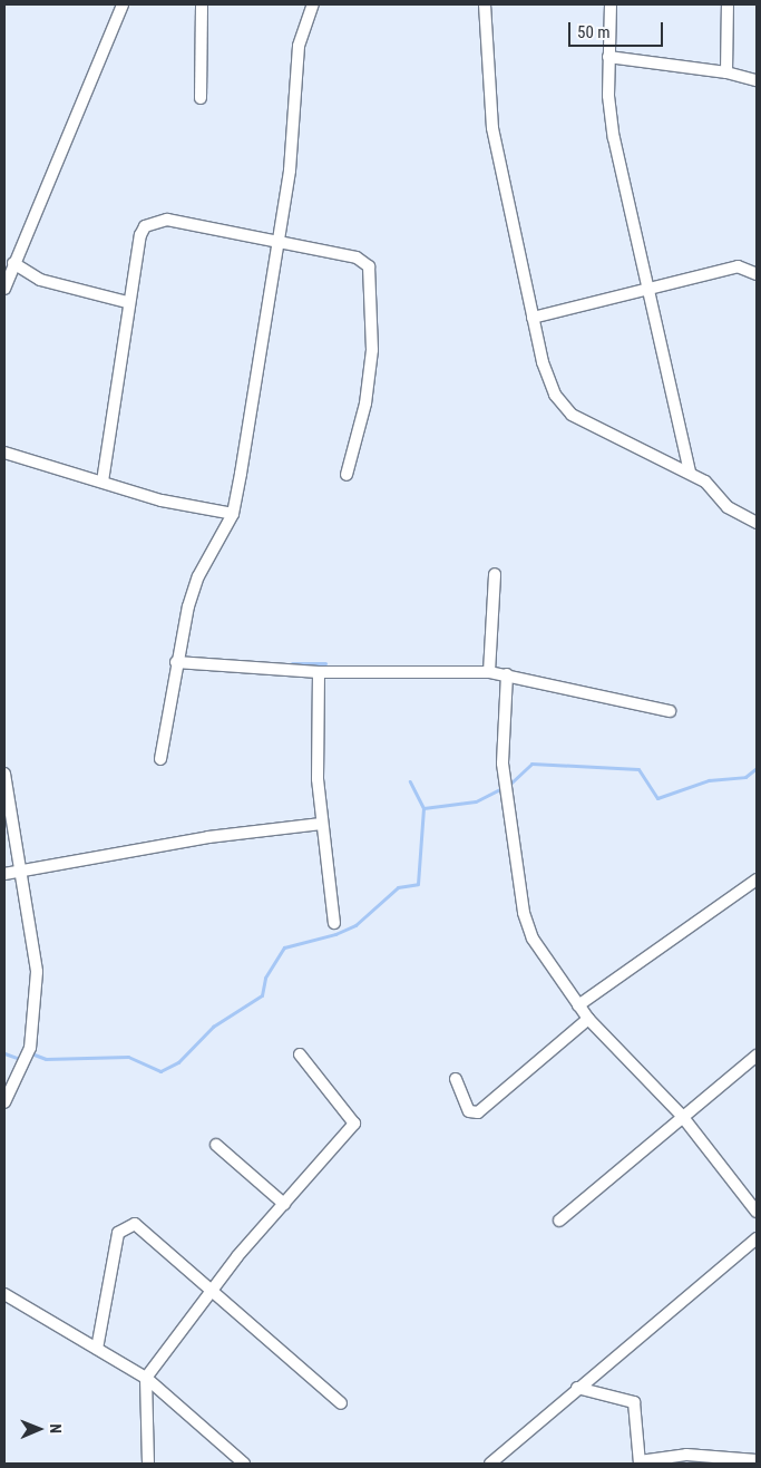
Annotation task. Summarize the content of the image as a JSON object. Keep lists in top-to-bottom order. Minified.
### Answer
{"scale_bar":"50 m","north":"right"}
